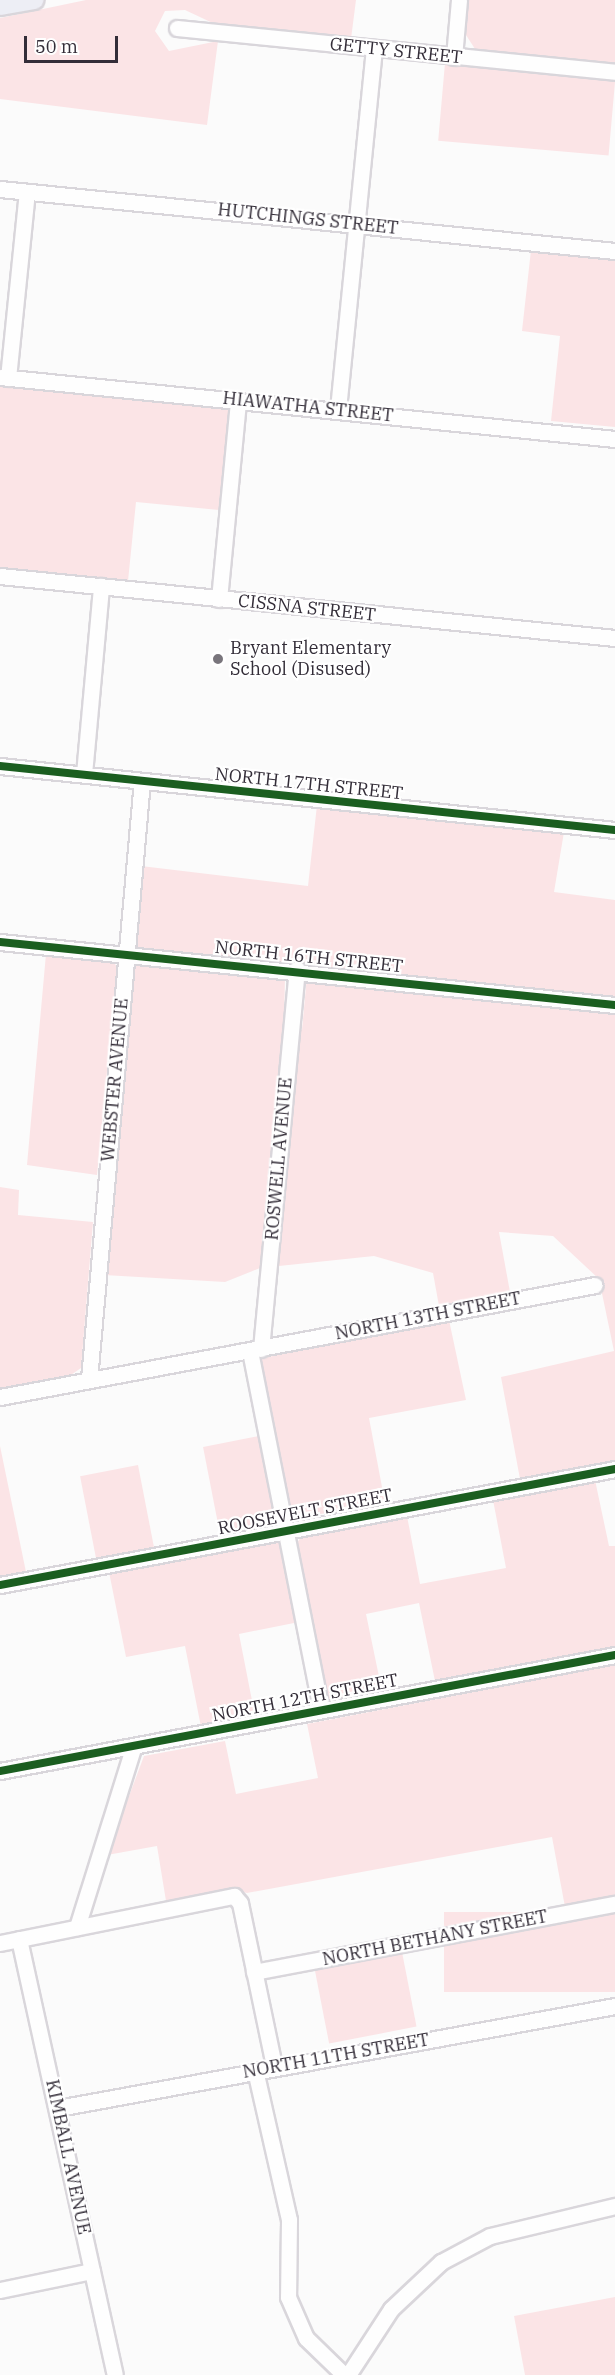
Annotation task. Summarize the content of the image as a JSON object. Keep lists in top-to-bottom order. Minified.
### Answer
{"streets":{"street":["GETTY STREET","HUTCHINGS STREET","HIAWATHA STREET","CISSNA STREET","NORTH 17TH STREET","NORTH 16TH STREET","WEBSTER AVENUE","ROSWELL AVENUE","NORTH 13TH STREET","ROOSEVELT STREET","NORTH 12TH STREET","NORTH BETHANY STREET","NORTH 11TH STREET","KIMBALL AVENUE"]},"crossings":[["NORTH 17TH STREET","WEBSTER AVENUE"],["NORTH 16TH STREET","WEBSTER AVENUE"],["NORTH 16TH STREET","ROSWELL AVENUE"],["WEBSTER AVENUE","NORTH 13TH STREET"],["ROSWELL AVENUE","NORTH 13TH STREET"],["ROSWELL AVENUE","ROOSEVELT STREET"],["ROSWELL AVENUE","NORTH 12TH STREET"],["NORTH 11TH STREET","KIMBALL AVENUE"]],"places":["Bryant Elementary School (Disused)"],"scale_bar":"50 m"}
